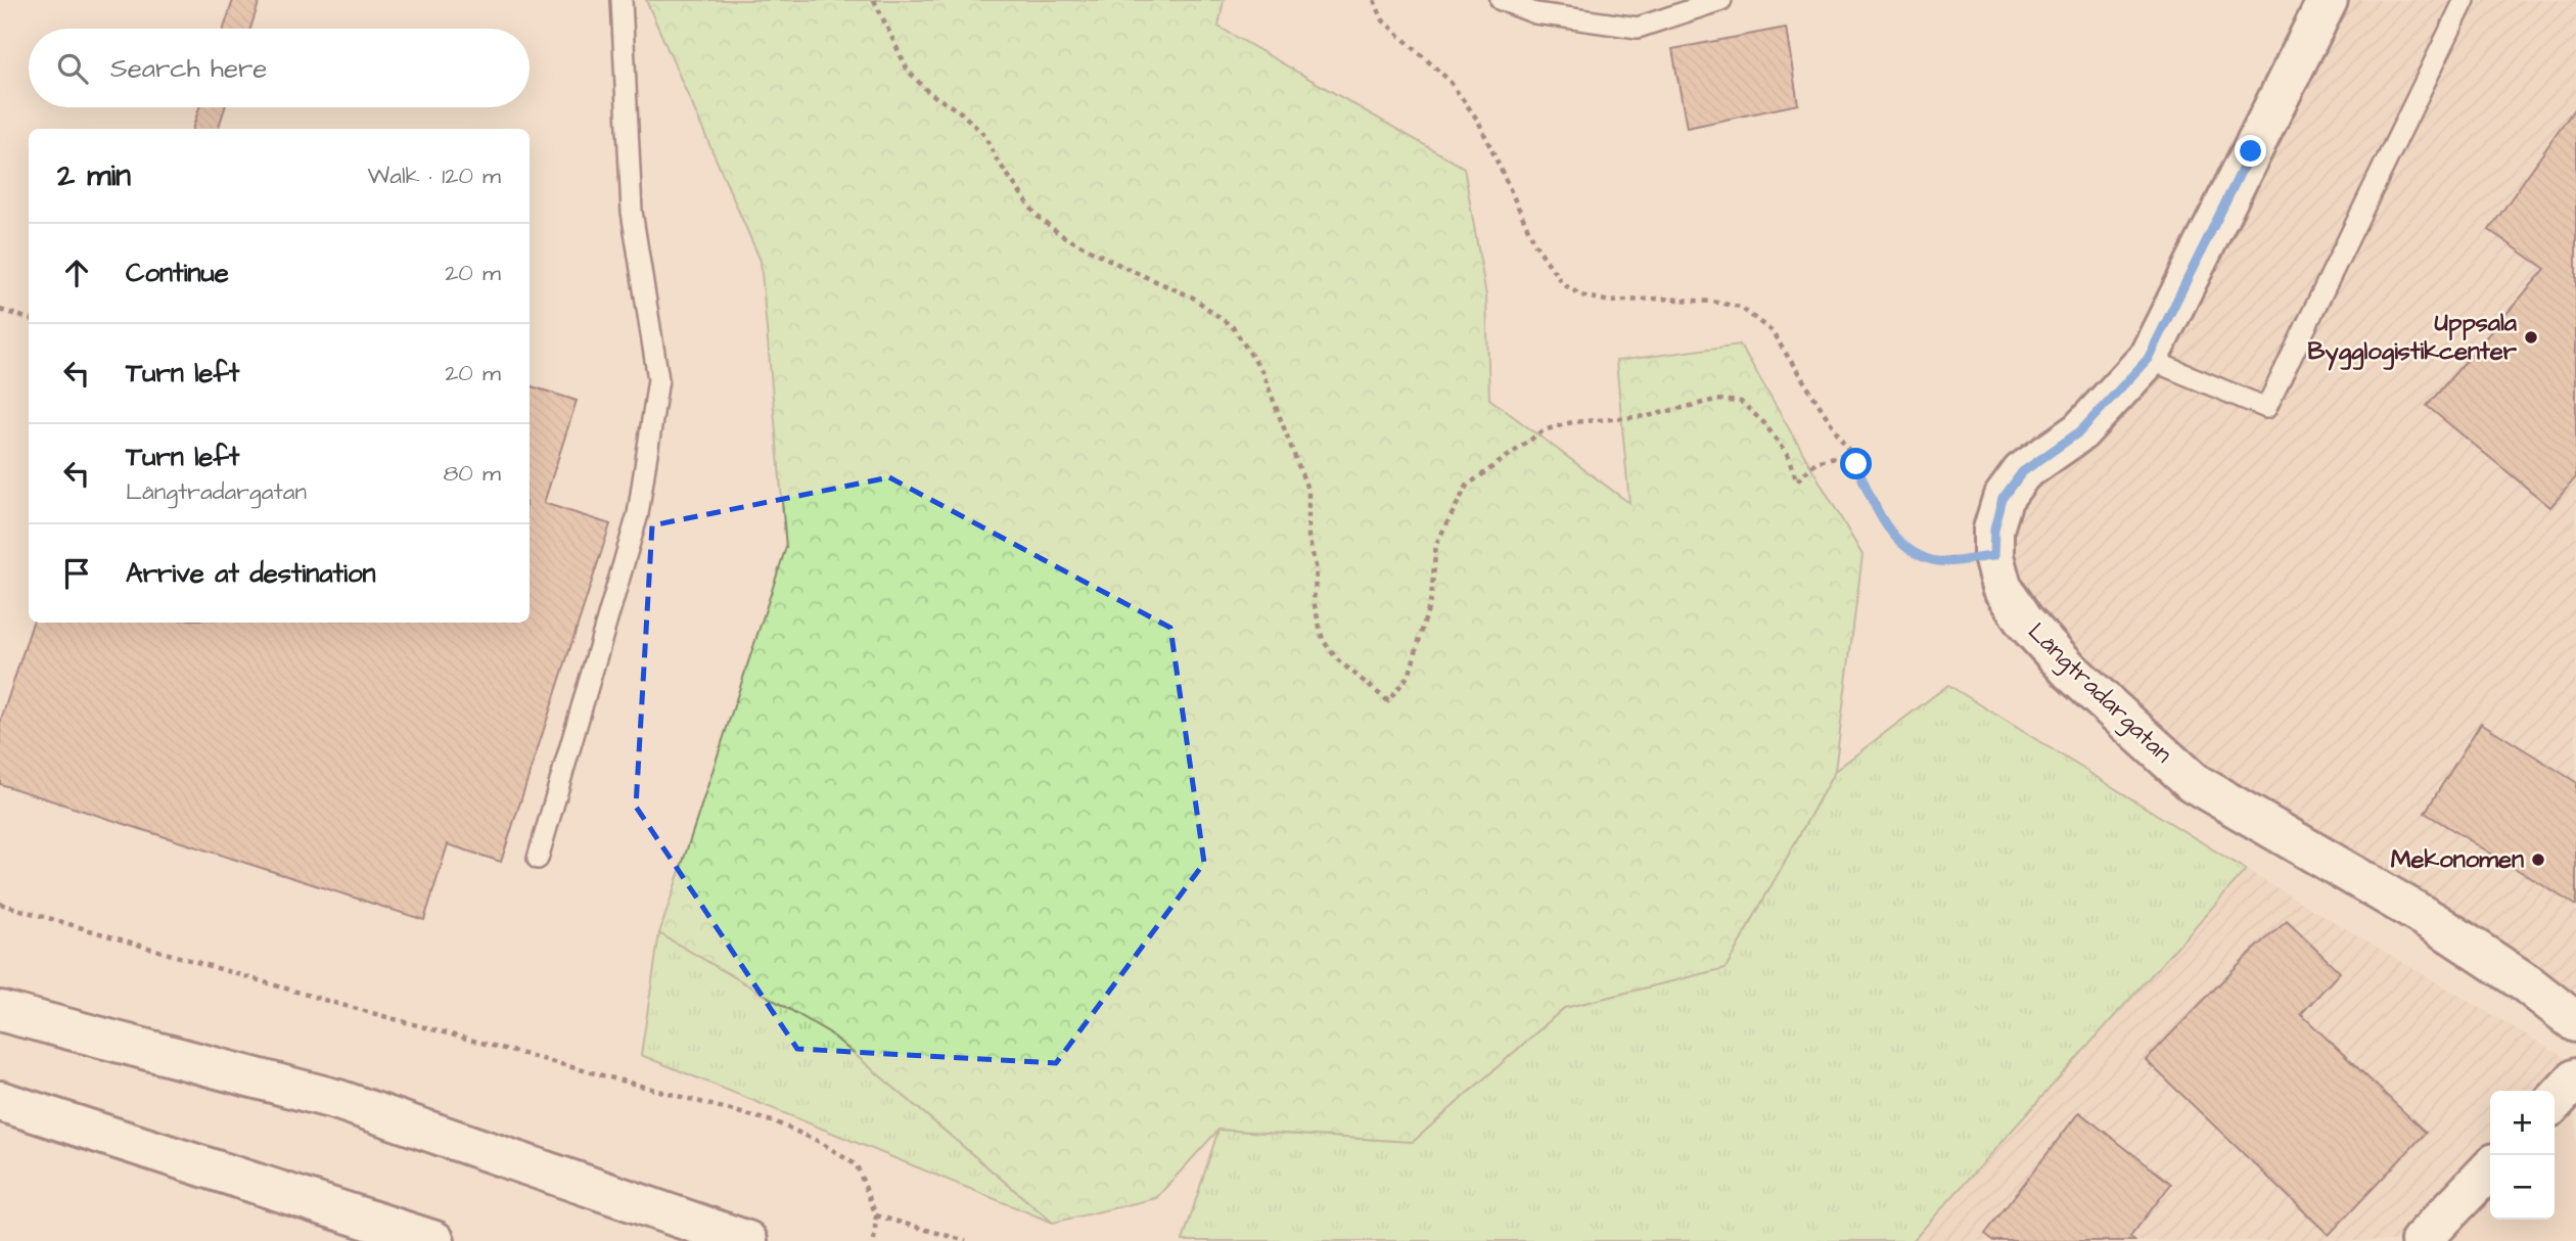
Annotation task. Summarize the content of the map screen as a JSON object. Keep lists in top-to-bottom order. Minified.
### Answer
{"streets":{"main road":["Långtradargatan"]},"places":["Uppsala Bygglogistikcenter","Mekonomen"],"page":{"search":"Search here","heading":["2 min","Walk · 120 m"],"list":[["Continue","20 m"],["Turn left","20 m"],["Turn left","Långtradargatan","80 m"],"Arrive at destination"],"map_buttons":["+","−"]}}
